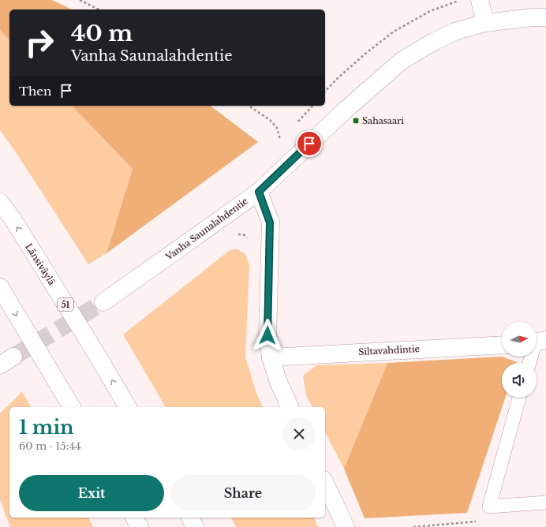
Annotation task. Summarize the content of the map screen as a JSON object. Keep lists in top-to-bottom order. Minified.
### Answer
{"streets":{"main road":["Vanha Saunalahdentie","Länsiväylä","51","Siltavahdintie"]},"places":{"transit":["Sahasaari"]},"north":"right","page":{"turn":["40 m","Vanha Saunalahdentie"],"then":"Then","heading":["1 min","60 m · 15:44"],"buttons":["Exit","Share"]}}
